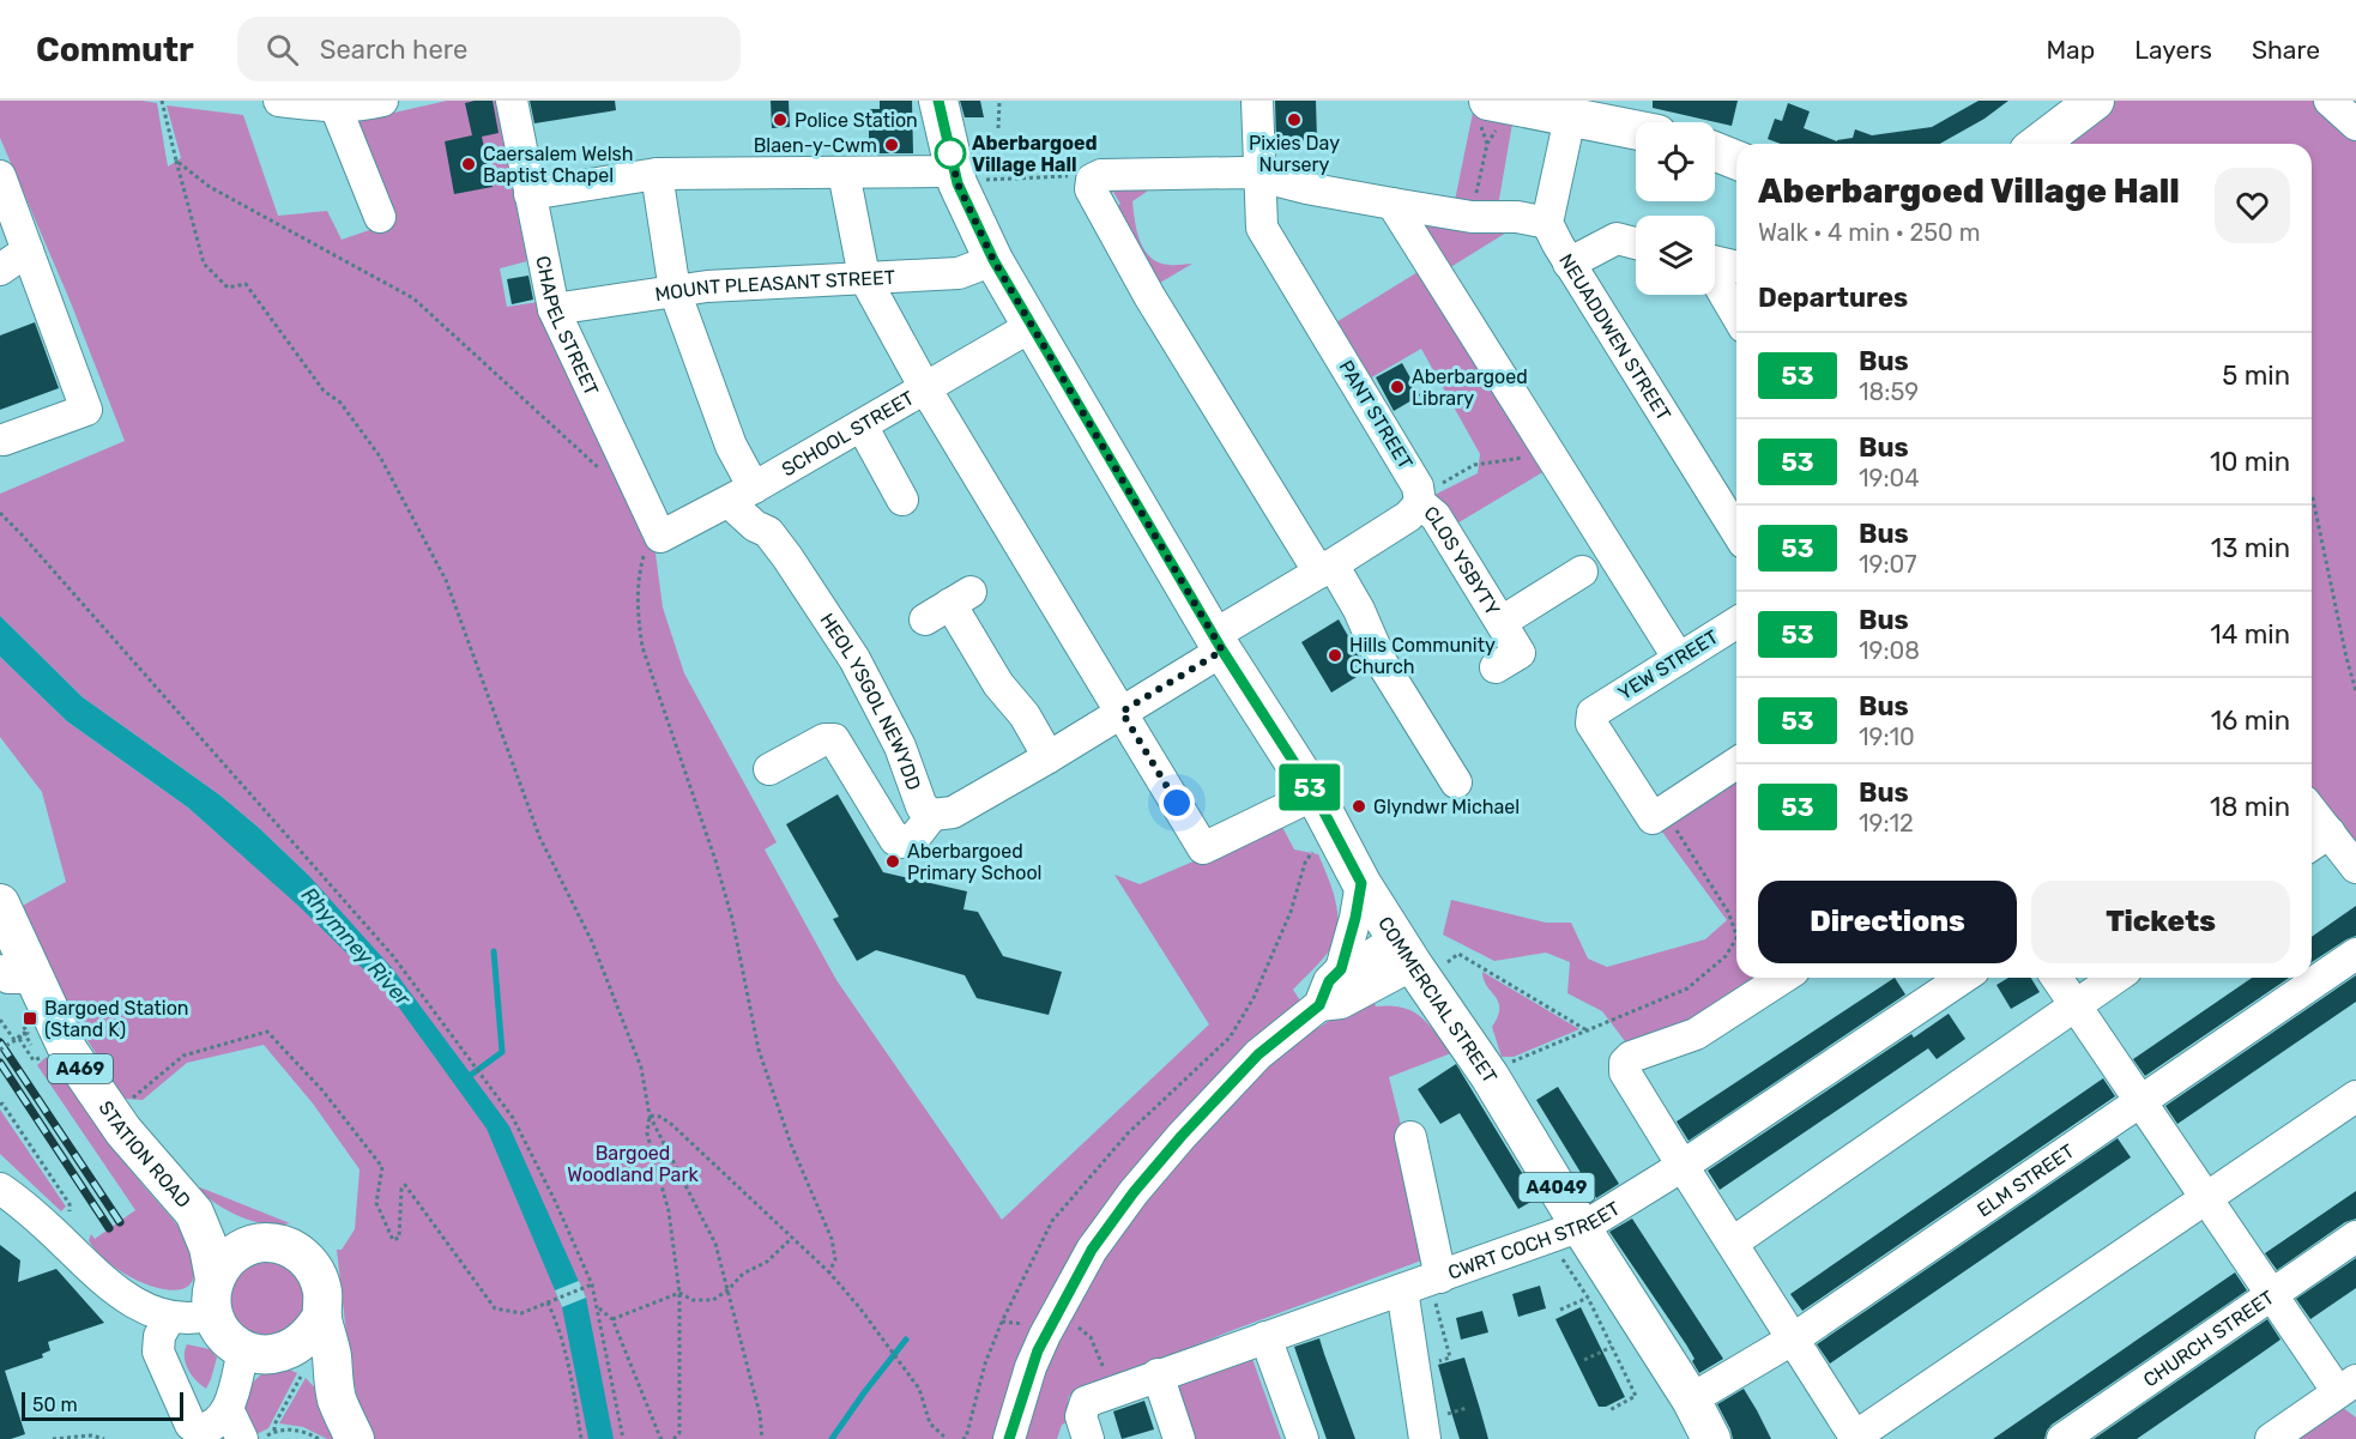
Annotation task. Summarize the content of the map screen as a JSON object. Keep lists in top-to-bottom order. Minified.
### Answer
{"streets":{"main road":["COMMERCIAL STREET","A469","STATION ROAD","A4049"],"street":["MOUNT PLEASANT STREET","CHAPEL STREET","NEUADDWEN STREET","PANT STREET","SCHOOL STREET","CLOS YSBYTY","YEW STREET","HEOL YSGOL NEWYDD","ELM STREET","CWRT COCH STREET","CHURCH STREET"]},"crossings":[["MOUNT PLEASANT STREET","CHAPEL STREET"],["MOUNT PLEASANT STREET","HEOL YSGOL NEWYDD"],["MOUNT PLEASANT STREET","COMMERCIAL STREET"],["CHAPEL STREET","SCHOOL STREET"],["PANT STREET","CLOS YSBYTY"],["SCHOOL STREET","HEOL YSGOL NEWYDD"],["SCHOOL STREET","COMMERCIAL STREET"],["HEOL YSGOL NEWYDD","COMMERCIAL STREET"],["COMMERCIAL STREET","ELM STREET"],["COMMERCIAL STREET","CWRT COCH STREET"]],"water":["Rhymney River"],"parks":["Bargoed Woodland Park"],"places":{"other":["Police Station","Pixies Day Nursery","Blaen-y-Cwm","Aberbargoed Village Hall","Caersalem Welsh Baptist Chapel","Aberbargoed Library","Hills Community Church","Glyndwr Michael","Aberbargoed Primary School"],"transit":["Bargoed Station (Stand K)"]},"lines":["bus line 53"],"scale_bar":"50 m","page":{"header":"Commutr","search":"Search here","nav":["Map","Layers","Share"],"on_map":"53","heading":[["Aberbargoed Village Hall","Walk · 4 min · 250 m"],"Departures"],"list":[{"mark":"53","name":"Bus","note":"18:59","value":"5 min"},{"mark":"53","name":"Bus","note":"19:04","value":"10 min"},{"mark":"53","name":"Bus","note":"19:07","value":"13 min"},{"mark":"53","name":"Bus","note":"19:08","value":"14 min"},{"mark":"53","name":"Bus","note":"19:10","value":"16 min"},{"mark":"53","name":"Bus","note":"19:12","value":"18 min"}],"buttons":["Directions","Tickets"],"scale":"50 m"}}
